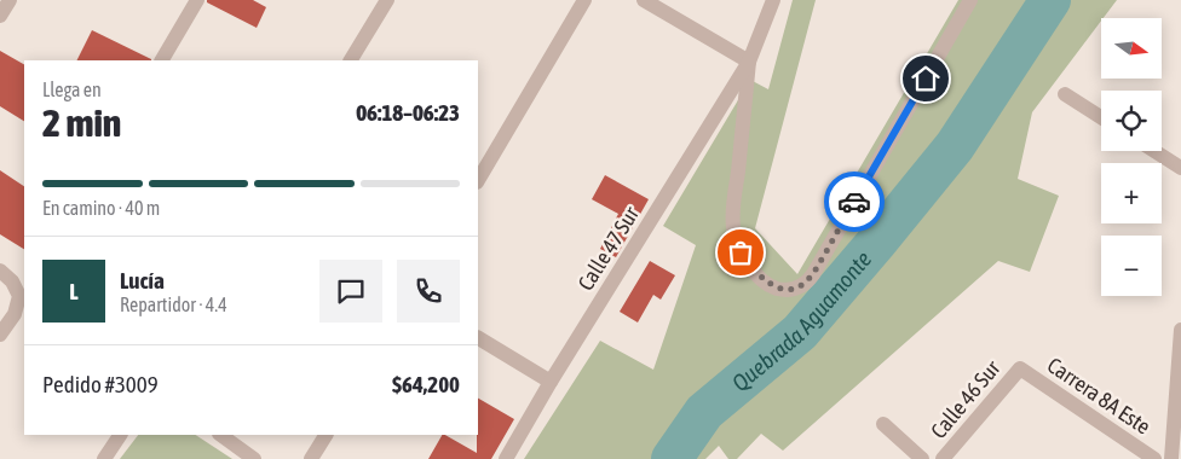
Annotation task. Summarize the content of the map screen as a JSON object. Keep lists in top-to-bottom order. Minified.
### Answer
{"streets":{"street":["Calle 47 Sur","Carrera 8A Este","Calle 46 Sur"]},"crossings":[["Carrera 8A Este","Calle 46 Sur"]],"water":["Quebrada Aguamonte"],"north":"right","page":{"map_buttons":["+","−"],"heading":["2 min","Llega en","06:18–06:23"],"panel":["Lucía","Repartidor · 4.4","Pedido #3009","$64,200"],"bar":"En camino · 40 m","round":"L"}}
